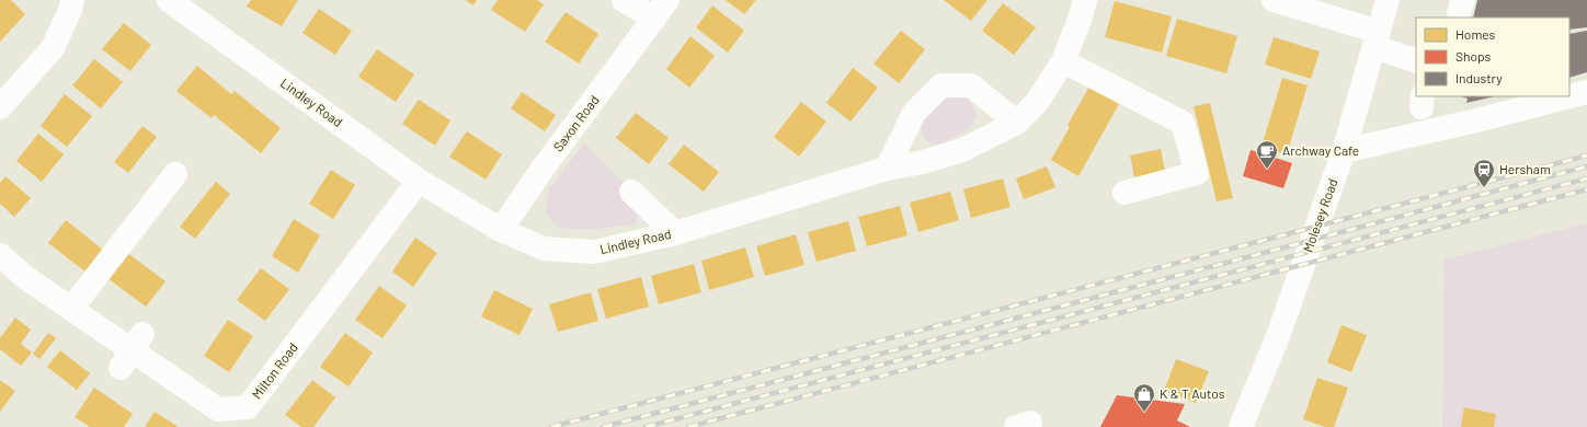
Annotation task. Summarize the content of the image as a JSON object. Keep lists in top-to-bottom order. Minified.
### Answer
{"streets":{"street":["Lindley Road","Saxon Road","Molesey Road","Milton Road"]},"crossings":[["Lindley Road","Saxon Road"],["Lindley Road","Milton Road"]],"places":{"cafe":["Archway Cafe"],"station":["Hersham"],"shop":["K & T Autos"]},"legend":["Homes","Shops","Industry"]}
